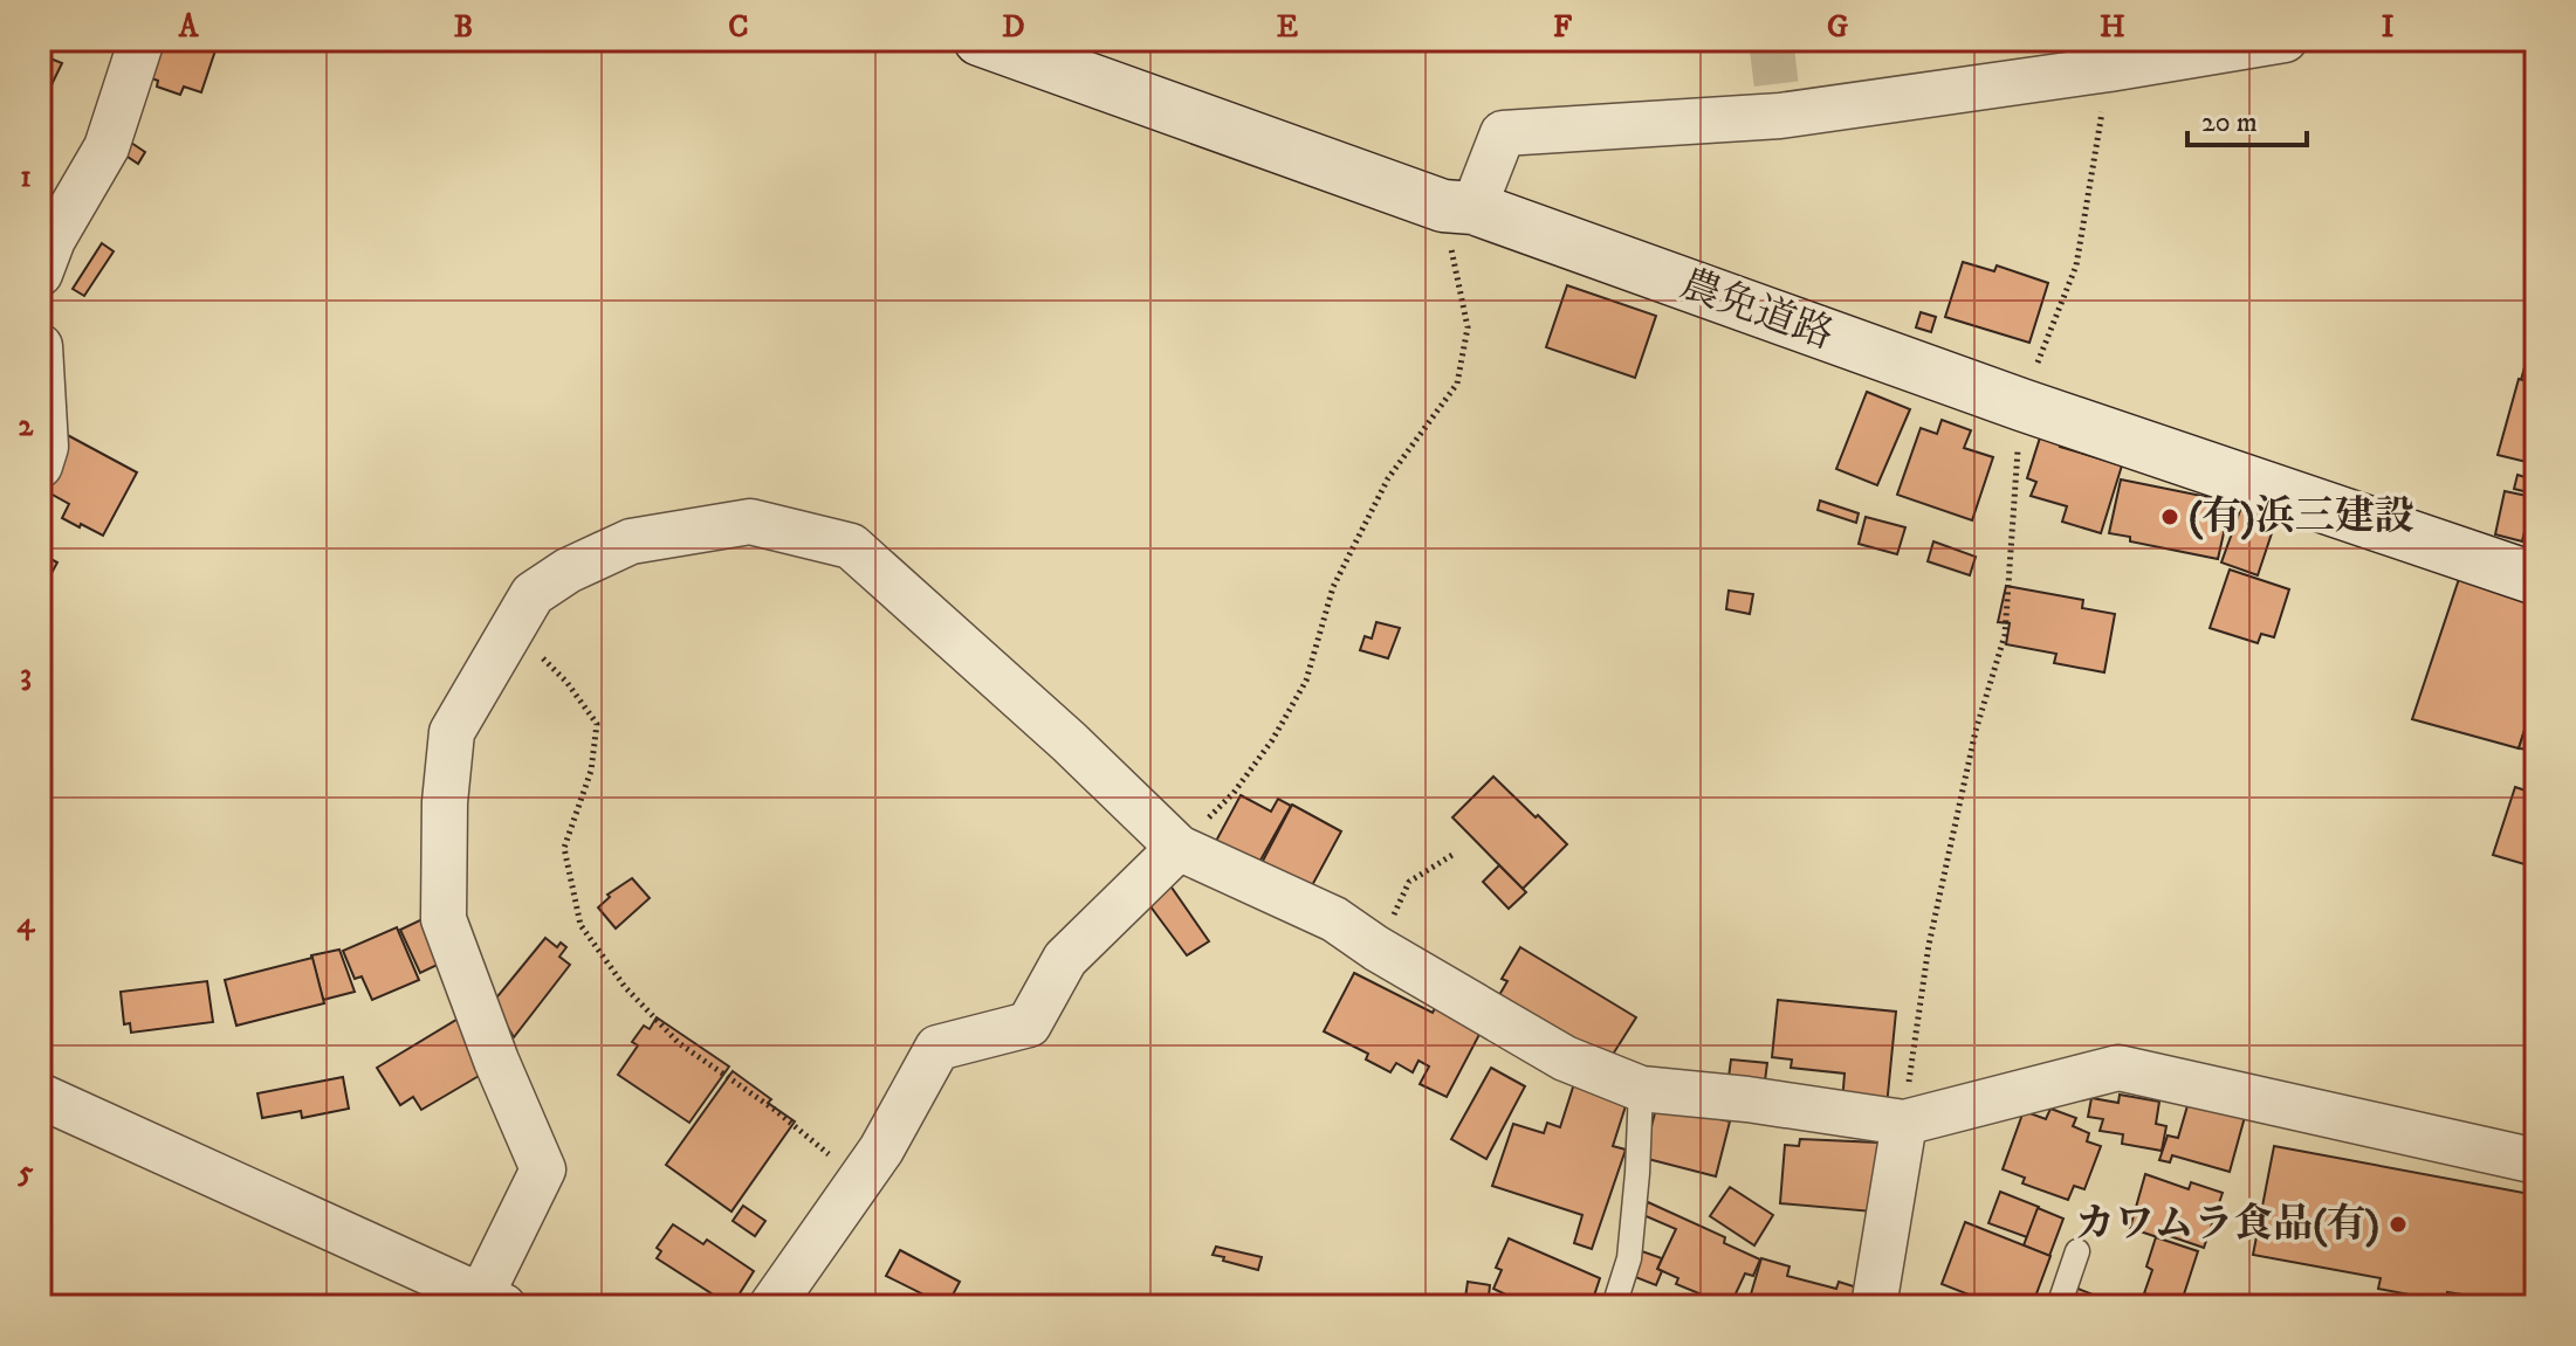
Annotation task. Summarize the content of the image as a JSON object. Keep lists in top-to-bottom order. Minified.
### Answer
{"streets":{"street":["農免道路"]},"places":["(有)浜三建設","カワムラ食品(有)"],"scale_bar":"20 m","grid":{"columns":["A","B","C","D","E","F","G","H","I"],"rows":["1","2","3","4","5"]}}
